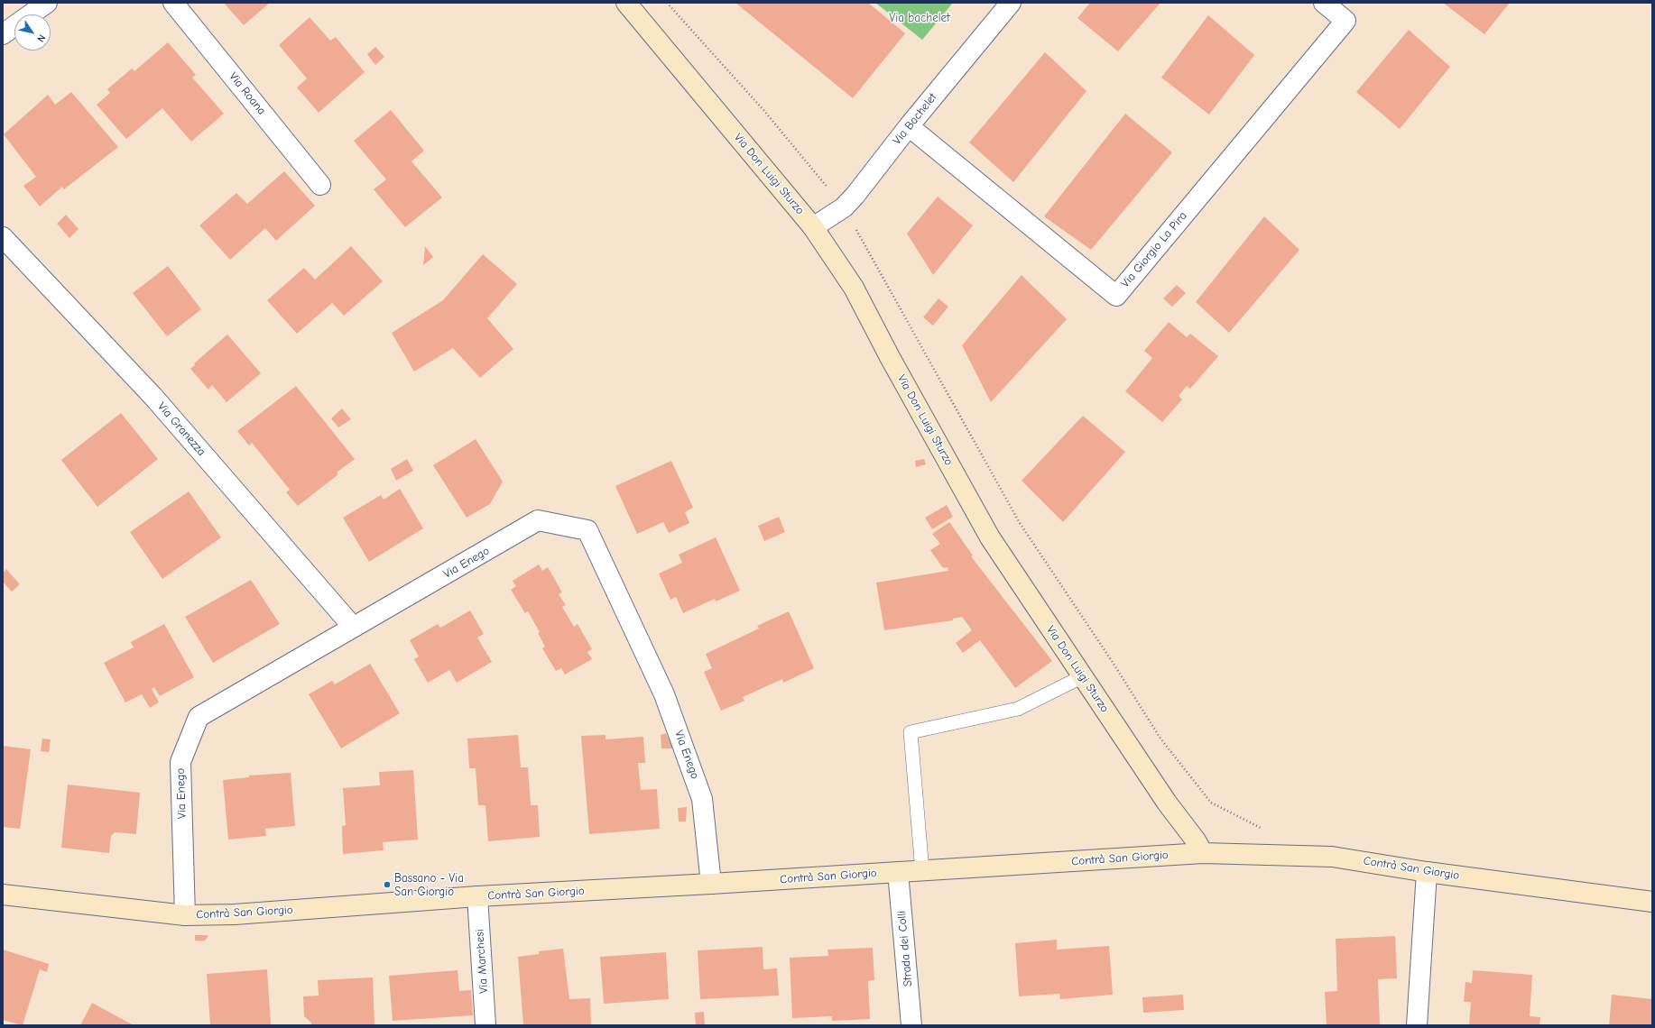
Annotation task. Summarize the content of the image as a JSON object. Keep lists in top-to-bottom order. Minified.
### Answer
{"streets":{"street":["Via Roana","Via Bachelet","Via Don Luigi Sturzo","Via Giorgio La Pira","Via Granezza","Via Enego","Contrà San Giorgio","Strada dei Colli","Via Marchesi"]},"crossings":[["Via Bachelet","Via Don Luigi Sturzo"],["Via Bachelet","Via Giorgio La Pira"],["Via Don Luigi Sturzo","Contrà San Giorgio"],["Via Granezza","Via Enego"],["Via Enego","Contrà San Giorgio"],["Contrà San Giorgio","Strada dei Colli"],["Contrà San Giorgio","Via Marchesi"]],"parks":["Via bachelet"],"places":["Bassano - Via San Giorgio"],"north":"bottom right"}
